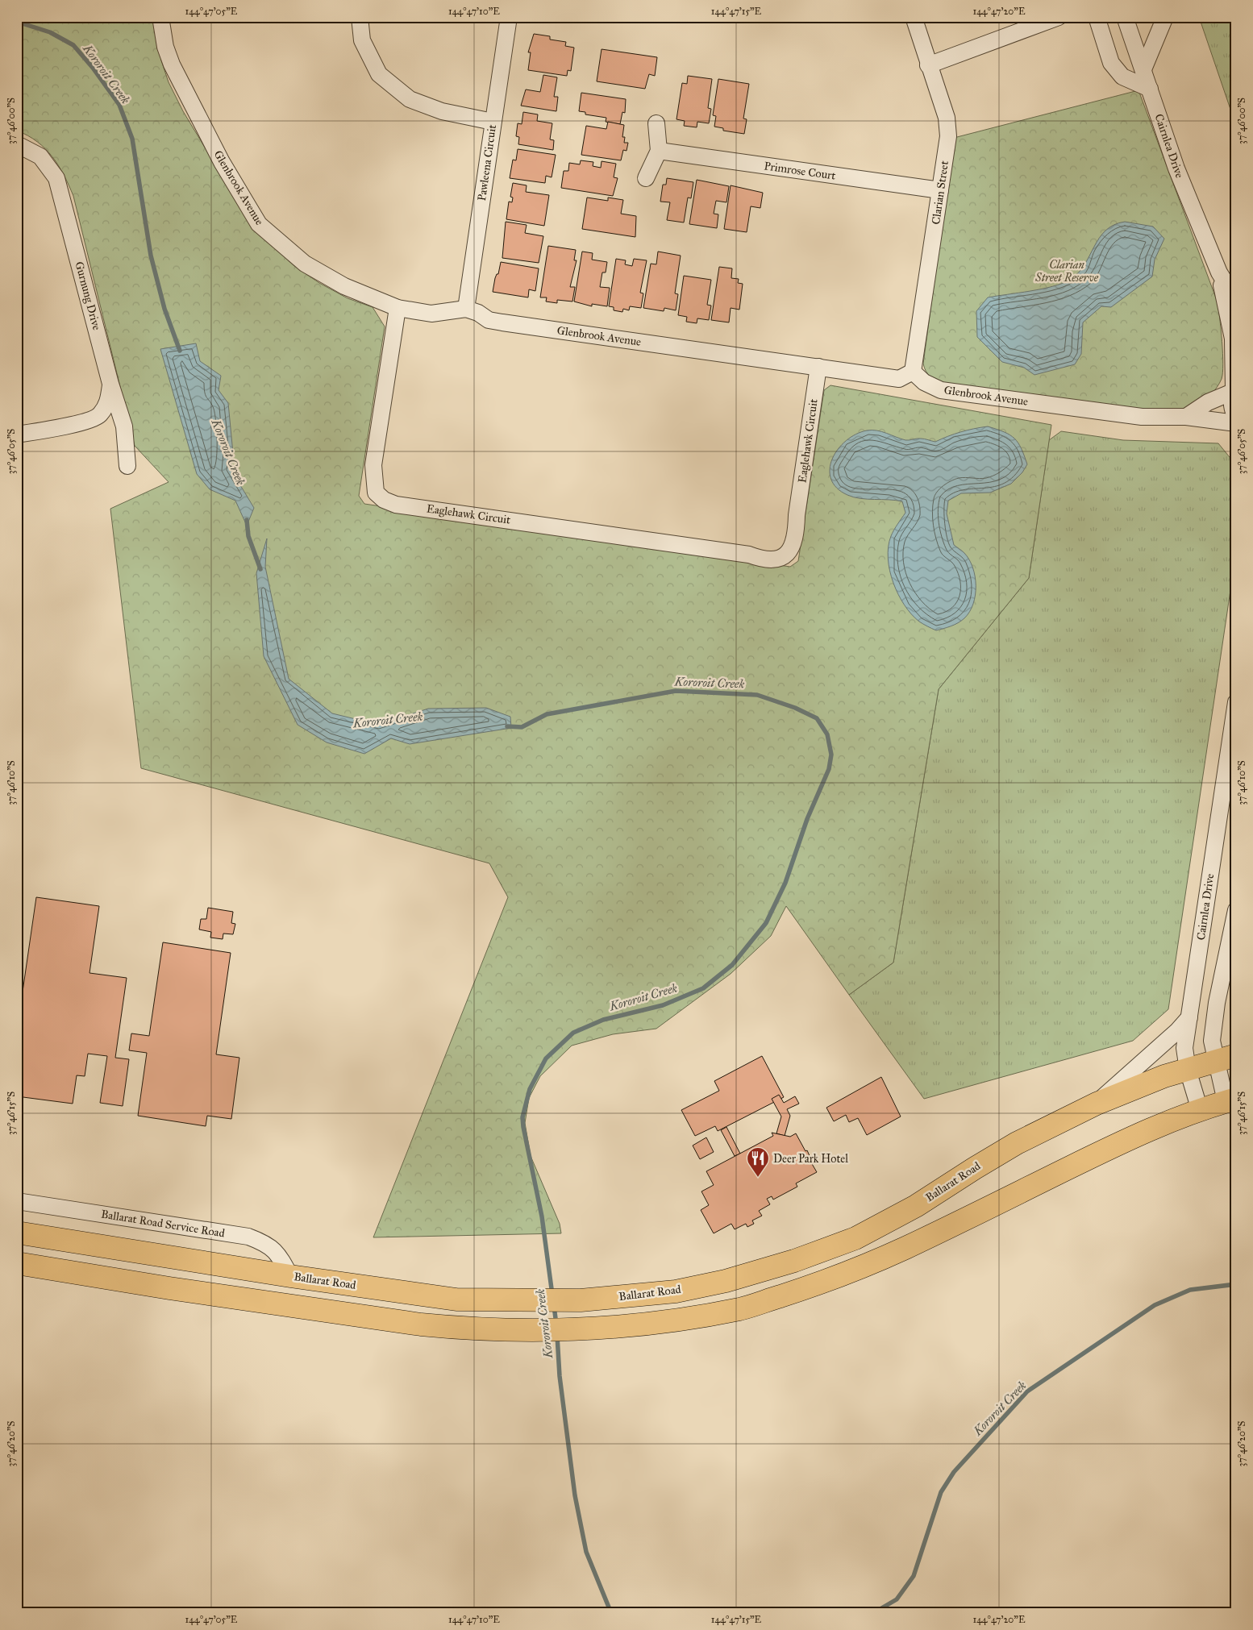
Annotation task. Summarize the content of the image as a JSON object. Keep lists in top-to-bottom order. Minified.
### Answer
{"streets":{"highway":["Ballarat Road"],"street":["Cairnlea Drive","Pawleena Circuit","Primrose Court","Glenbrook Avenue","Clarian Street","Gurnung Drive","Eaglehawk Circuit","Ballarat Road Service Road"]},"crossings":[["Cairnlea Drive","Ballarat Road"],["Pawleena Circuit","Glenbrook Avenue"],["Primrose Court","Clarian Street"],["Glenbrook Avenue","Clarian Street"],["Glenbrook Avenue","Eaglehawk Circuit"],["Ballarat Road","Ballarat Road Service Road"]],"water":["Kororoit Creek"],"parks":["Clarian Street Reserve"],"places":{"restaurant":["Deer Park Hotel"]},"coordinates":["144°47'05\"E","144°47'10\"E","144°47'15\"E","144°47'20\"E","37°46'00\"S","37°46'05\"S","37°46'10\"S","37°46'15\"S","37°46'20\"S"]}
